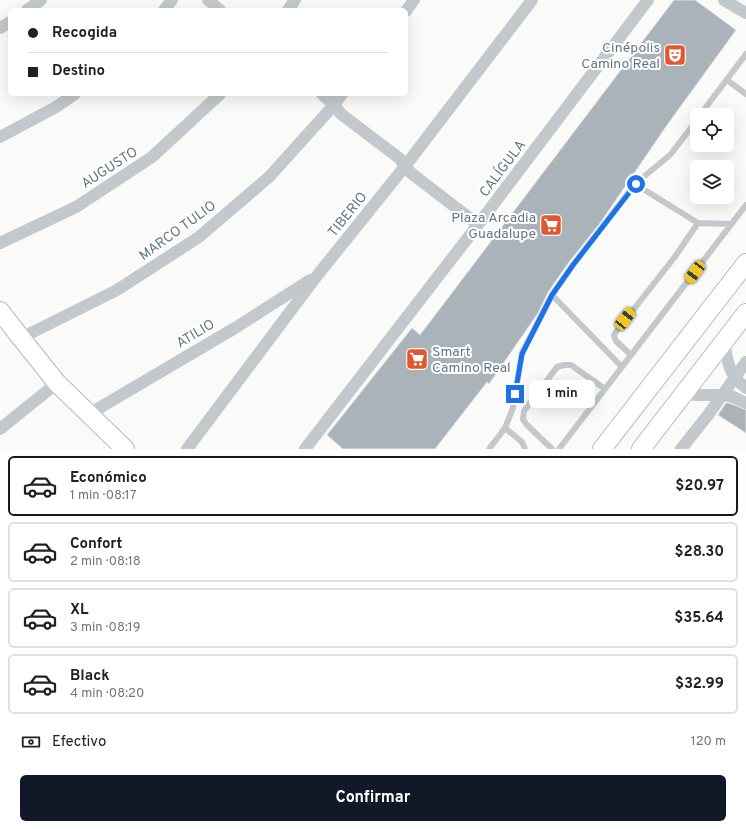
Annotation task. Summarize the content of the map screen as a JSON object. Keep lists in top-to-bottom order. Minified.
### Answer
{"streets":{"street":["AUGUSTO","CALÍGULA","TIBERIO","MARCO TULIO","ATILIO"]},"crossings":[["TIBERIO","ATILIO"]],"places":{"theatre":["Cinépolis Camino Real"],"supermarket":["Plaza Arcadia Guadalupe","Smart Camino Real"]},"page":{"banner":["Recogida","Destino"],"bubble":"1 min","list":[{"name":"Económico","note":"1 min · 08:17","value":"$20.97"},{"name":"Confort","note":"2 min · 08:18","value":"$28.30"},{"name":"XL","note":"3 min · 08:19","value":"$35.64"},{"name":"Black","note":"4 min · 08:20","value":"$32.99"}],"pay":["Efectivo","120 m"],"buttons":"Confirmar"}}
